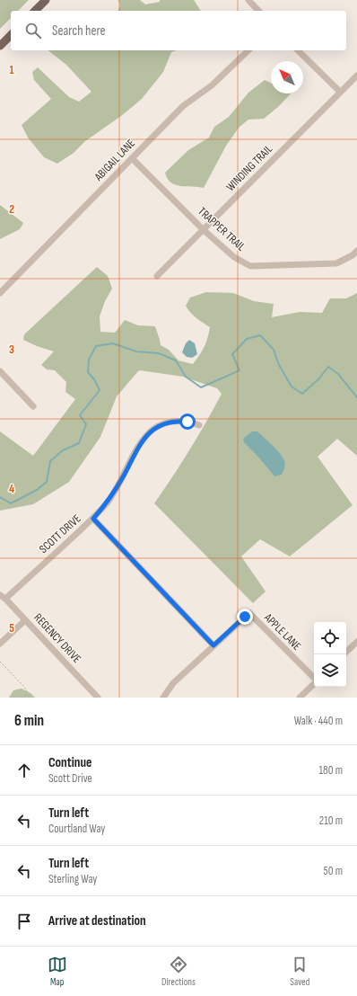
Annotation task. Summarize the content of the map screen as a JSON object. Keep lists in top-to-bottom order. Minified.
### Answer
{"streets":{"street":["ABIGAIL LANE","WINDING TRAIL","TRAPPER TRAIL","SCOTT DRIVE","APPLE LANE","REGENCY DRIVE"]},"crossings":[["ABIGAIL LANE","TRAPPER TRAIL"],["WINDING TRAIL","TRAPPER TRAIL"],["SCOTT DRIVE","REGENCY DRIVE"]],"north":"top left","page":{"search":"Search here","heading":["6 min","Walk · 440 m"],"list":[["Continue","Scott Drive","180 m"],["Turn left","Courtland Way","210 m"],["Turn left","Sterling Way","50 m"],"Arrive at destination"],"nav":["Map","Directions","Saved"]},"grid":{"rows":["1","2","3","4","5"]}}
